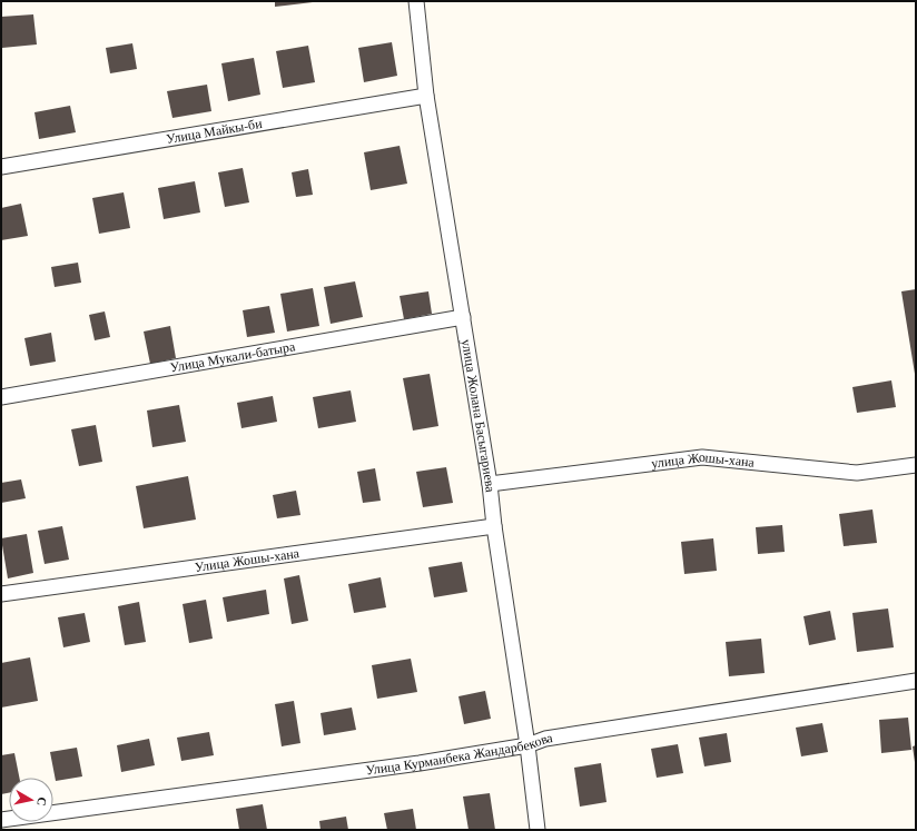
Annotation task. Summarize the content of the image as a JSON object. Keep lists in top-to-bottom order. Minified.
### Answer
{"streets":{"street":["Улица Майкы-би","Улица Мукали-батыра","улица Жолана Басыгариева","улица Жошы-хана","Улица Жошы-хана","Улица Курманбека Жандарбекова"]},"crossings":[["Улица Майкы-би","улица Жолана Басыгариева"],["Улица Мукали-батыра","улица Жолана Басыгариева"],["улица Жолана Басыгариева","улица Жошы-хана"],["улица Жолана Басыгариева","Улица Жошы-хана"],["улица Жолана Басыгариева","Улица Курманбека Жандарбекова"]],"north":"right"}
